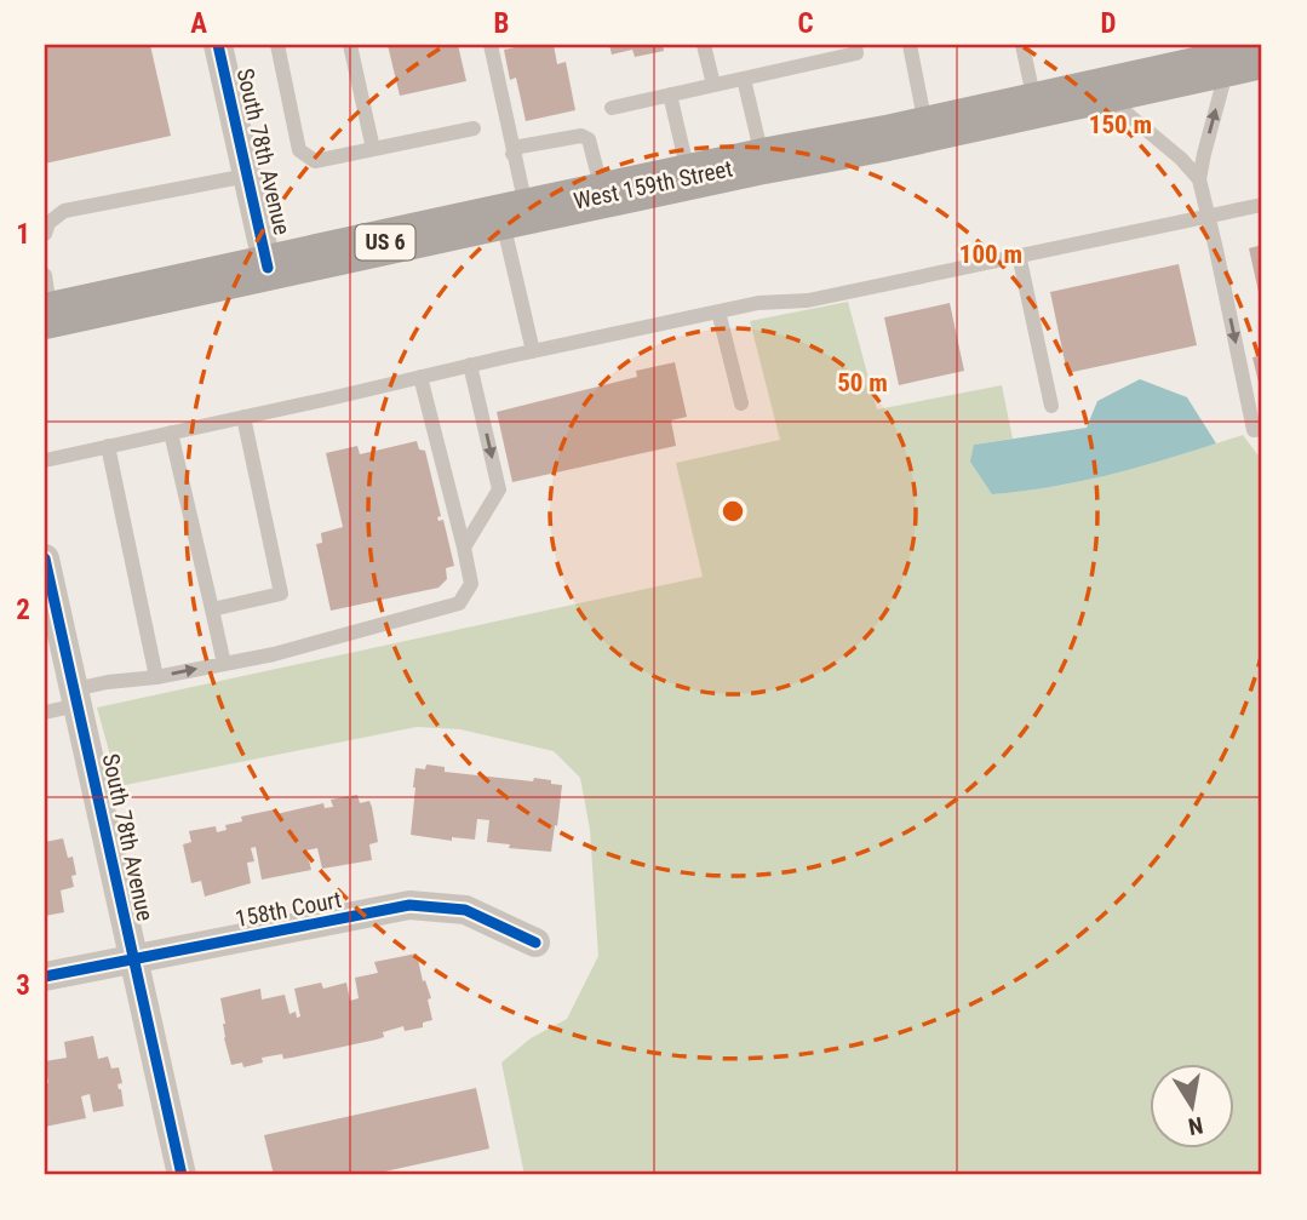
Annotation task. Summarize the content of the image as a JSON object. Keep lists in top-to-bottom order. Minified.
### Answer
{"streets":{"main road":["West 159th Street","US 6"],"street":["South 78th Avenue","158th Court"]},"crossings":[["South 78th Avenue","West 159th Street"],["South 78th Avenue","158th Court"]],"north":"bottom","grid":{"columns":["A","B","C","D"],"rows":["1","2","3"]},"rings":["150 m","100 m","50 m"]}
